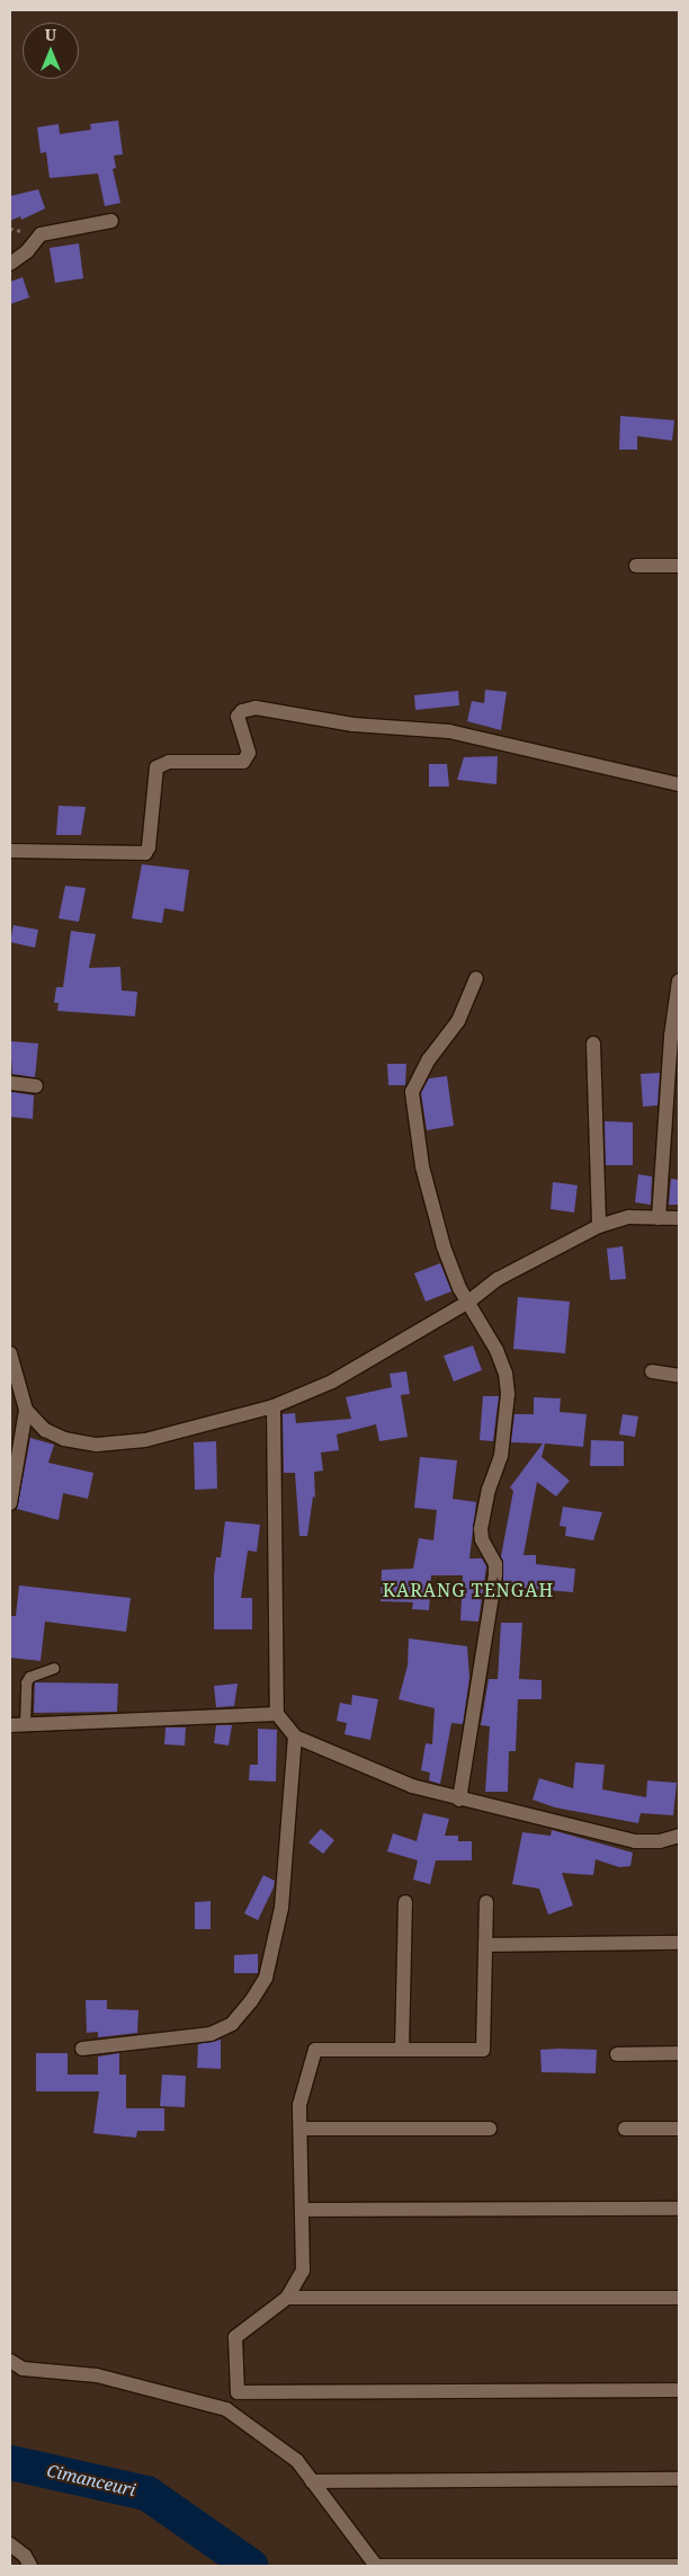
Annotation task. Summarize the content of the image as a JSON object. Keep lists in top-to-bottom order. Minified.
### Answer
{"districts":["KARANG TENGAH"],"water":["Cimanceuri"],"north":"top"}
